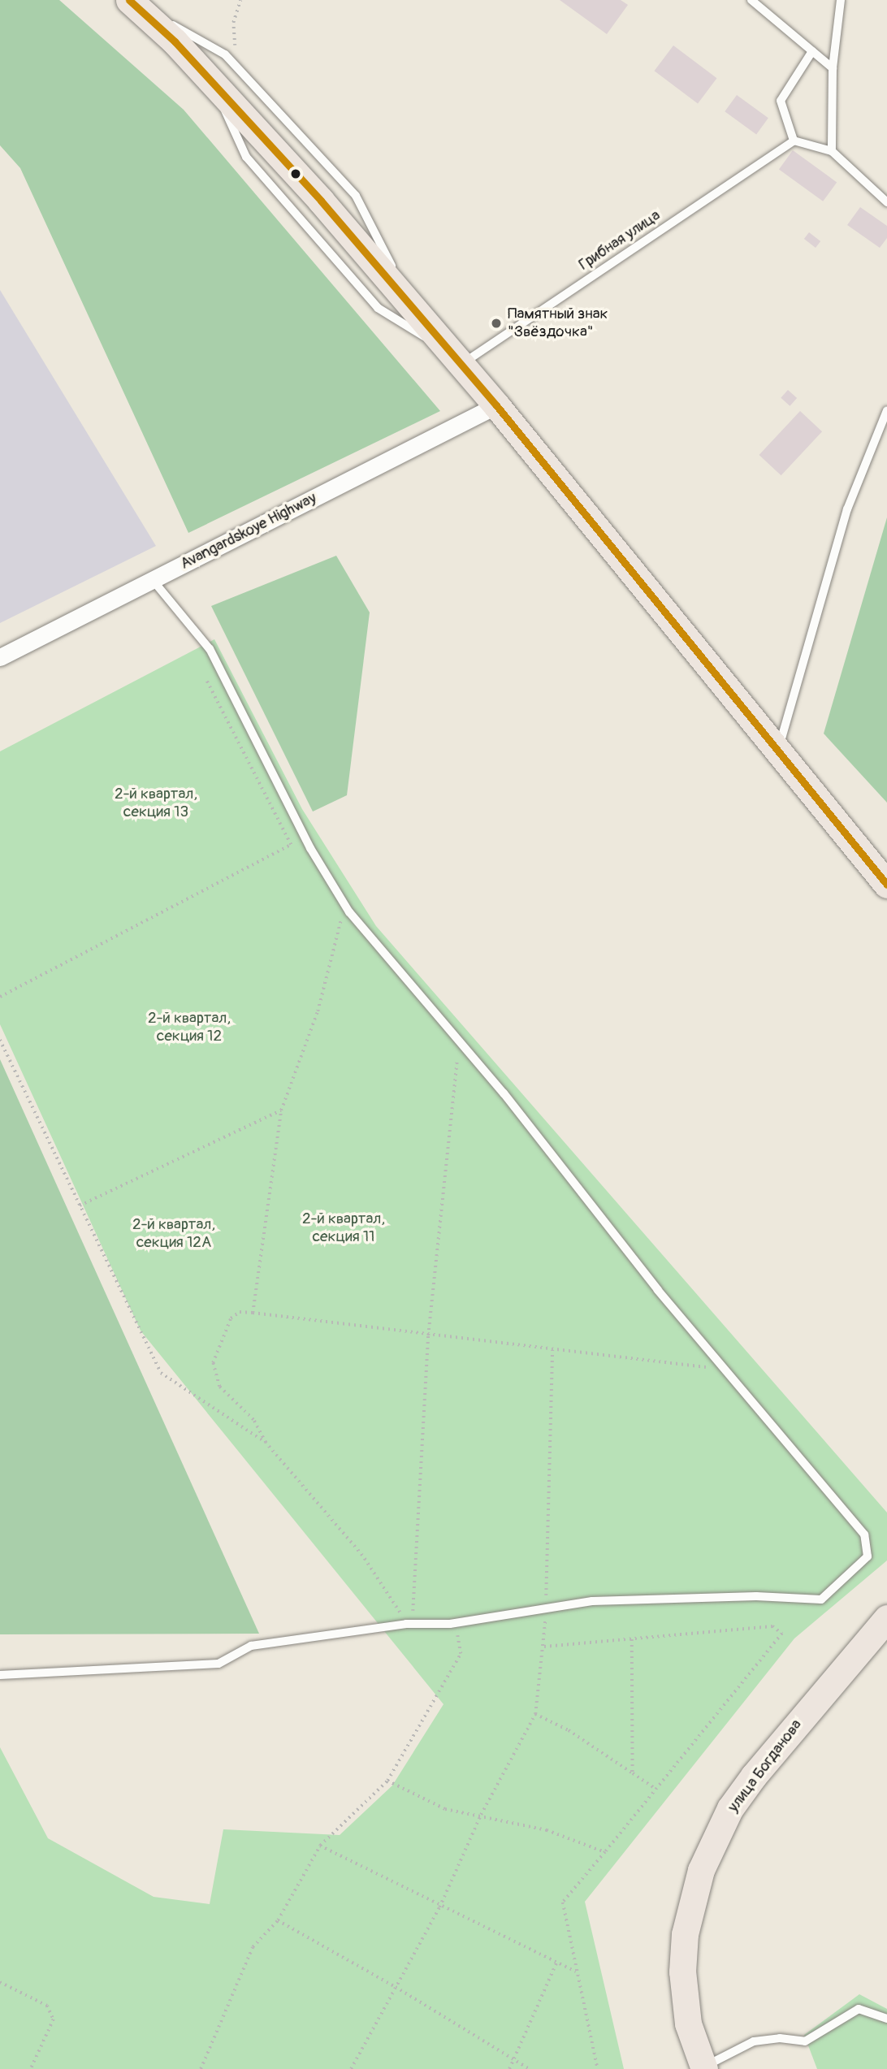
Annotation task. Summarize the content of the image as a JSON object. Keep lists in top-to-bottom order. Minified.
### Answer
{"streets":{"main road":["улица Богданова"],"street":["Avangardskoye Highway"],"lane":["Грибная улица"]},"parks":["2-й квартал, секция 13","2-й квартал, секция 12","2-й квартал, секция 11","2-й квартал, секция 12А"],"places":["Памятный знак \"Звёздочка\""]}
